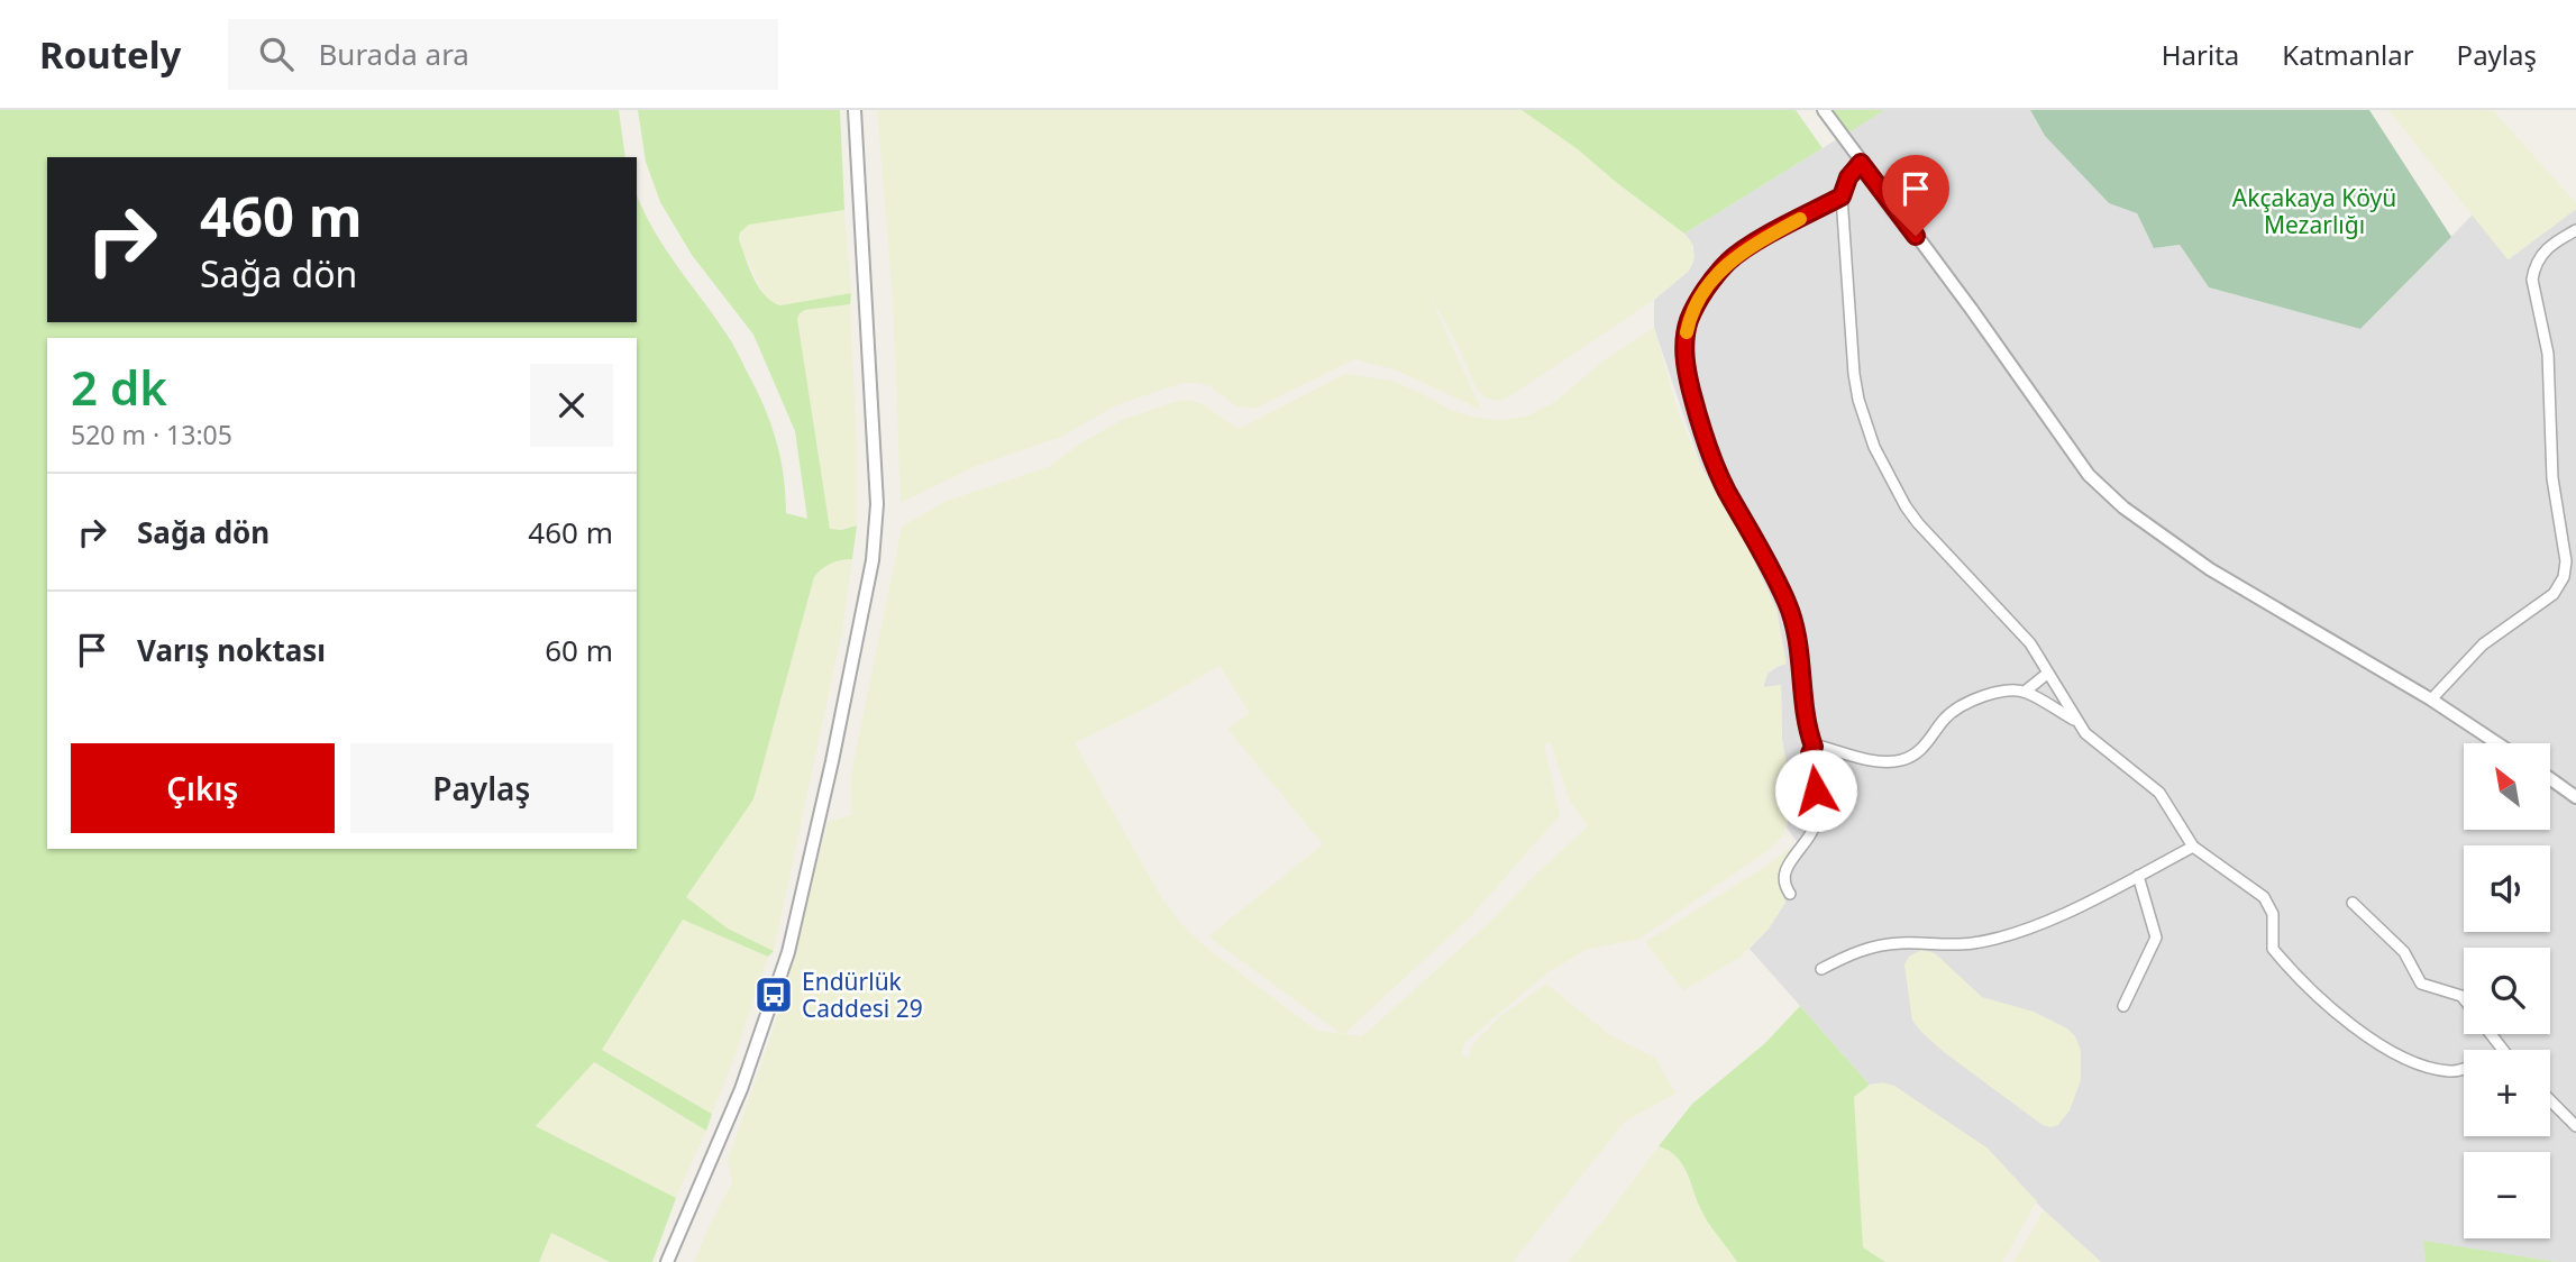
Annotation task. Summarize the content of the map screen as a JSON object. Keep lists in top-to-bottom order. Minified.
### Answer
{"parks":["Akçakaya Köyü Mezarlığı"],"places":{"bus stop":["Endürlük Caddesi 29"]},"north":"top left","page":{"header":"Routely","search":"Burada ara","nav":["Harita","Katmanlar","Paylaş"],"turn":["460 m","Sağa dön"],"heading":["2 dk","520 m · 13:05"],"list":[{"name":"Sağa dön","value":"460 m"},{"name":"Varış noktası","value":"60 m"}],"buttons":["Çıkış","Paylaş"],"map_buttons":["+","−"]}}
